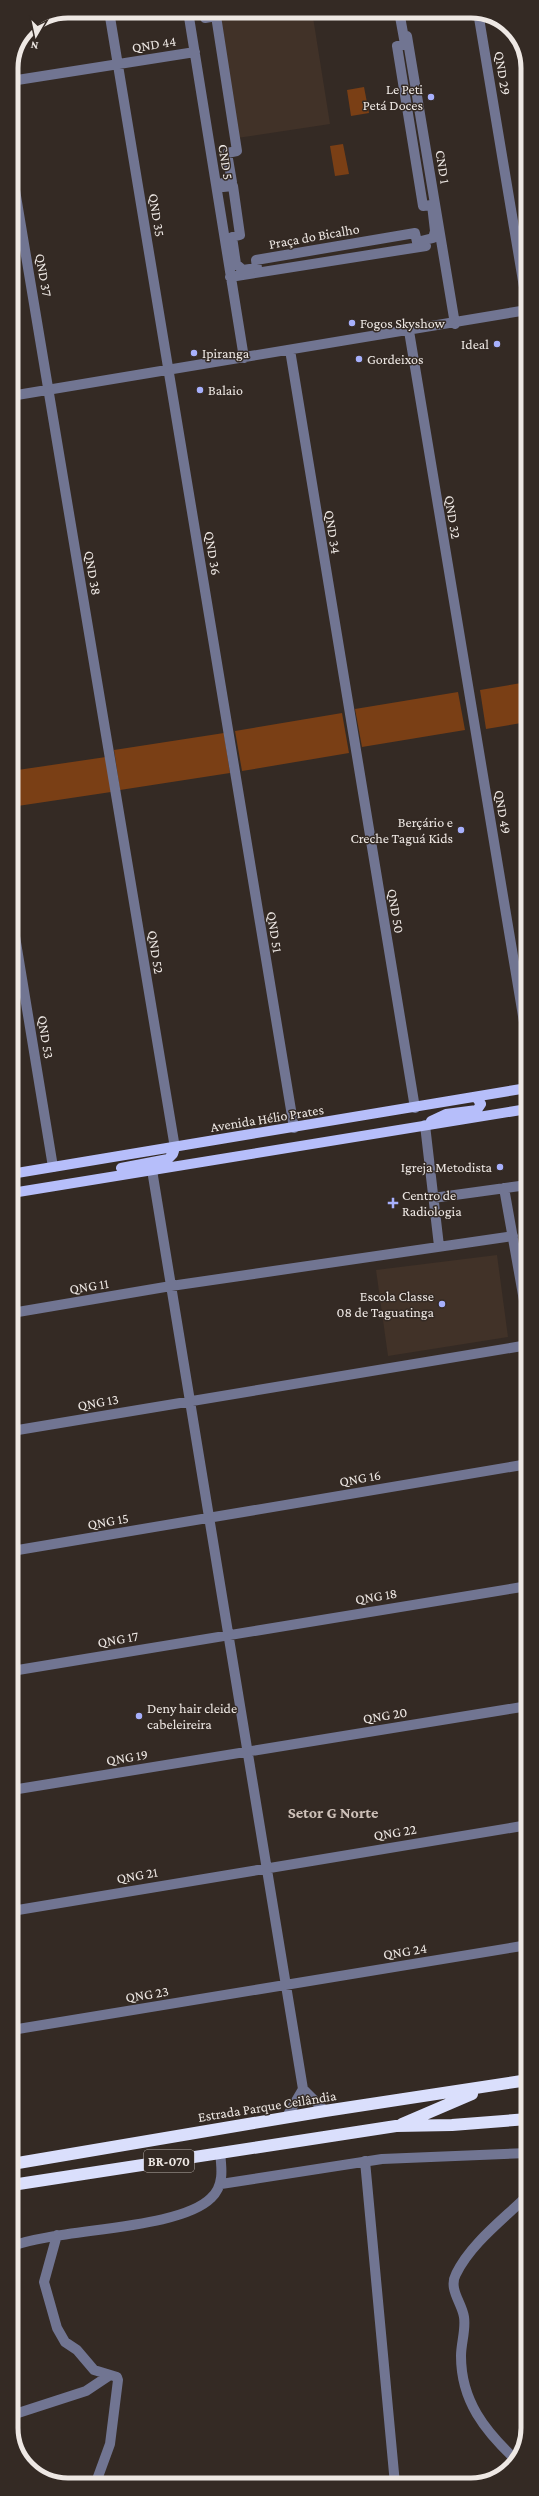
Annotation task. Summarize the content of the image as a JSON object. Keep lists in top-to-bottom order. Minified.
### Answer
{"streets":{"highway":["Estrada Parque Ceilândia","BR-070"],"main road":["Avenida Hélio Prates"],"street":["QND 44","QND 29","CND 5","CND 1","QND 35","Praça do Bicalho","QND 37","QND 32","QND 34","QND 36","QND 38","QND 49","QND 50","QND 51","QND 52","QND 53","QNG 11","QNG 13","QNG 16","QNG 15","QNG 18","QNG 17","QNG 20","QNG 19","QNG 22","QNG 21","QNG 24","QNG 23"]},"crossings":[["QND 44","CND 5"],["QND 44","QND 35"],["QND 35","QND 36"],["QND 37","QND 38"],["QND 32","QND 49"],["QND 34","QND 50"],["QND 36","QND 51"],["QND 38","QND 52"],["QND 50","Avenida Hélio Prates"],["QND 51","Avenida Hélio Prates"],["QND 52","Avenida Hélio Prates"],["QND 53","Avenida Hélio Prates"],["QNG 16","QNG 15"],["QNG 18","QNG 17"],["QNG 20","QNG 19"],["QNG 22","QNG 21"],["QNG 24","QNG 23"]],"districts":["Setor G Norte"],"places":{"other":["Le Peti Petá Doces","Fogos Skyshow","Ideal","Ipiranga","Gordeixos","Balaio","Berçário e Creche Taguá Kids","Igreja Metodista","Escola Classe 08 de Taguatinga","Deny hair cleide cabeleireira"],"health":["Centro de Radiologia"]},"north":"bottom"}
